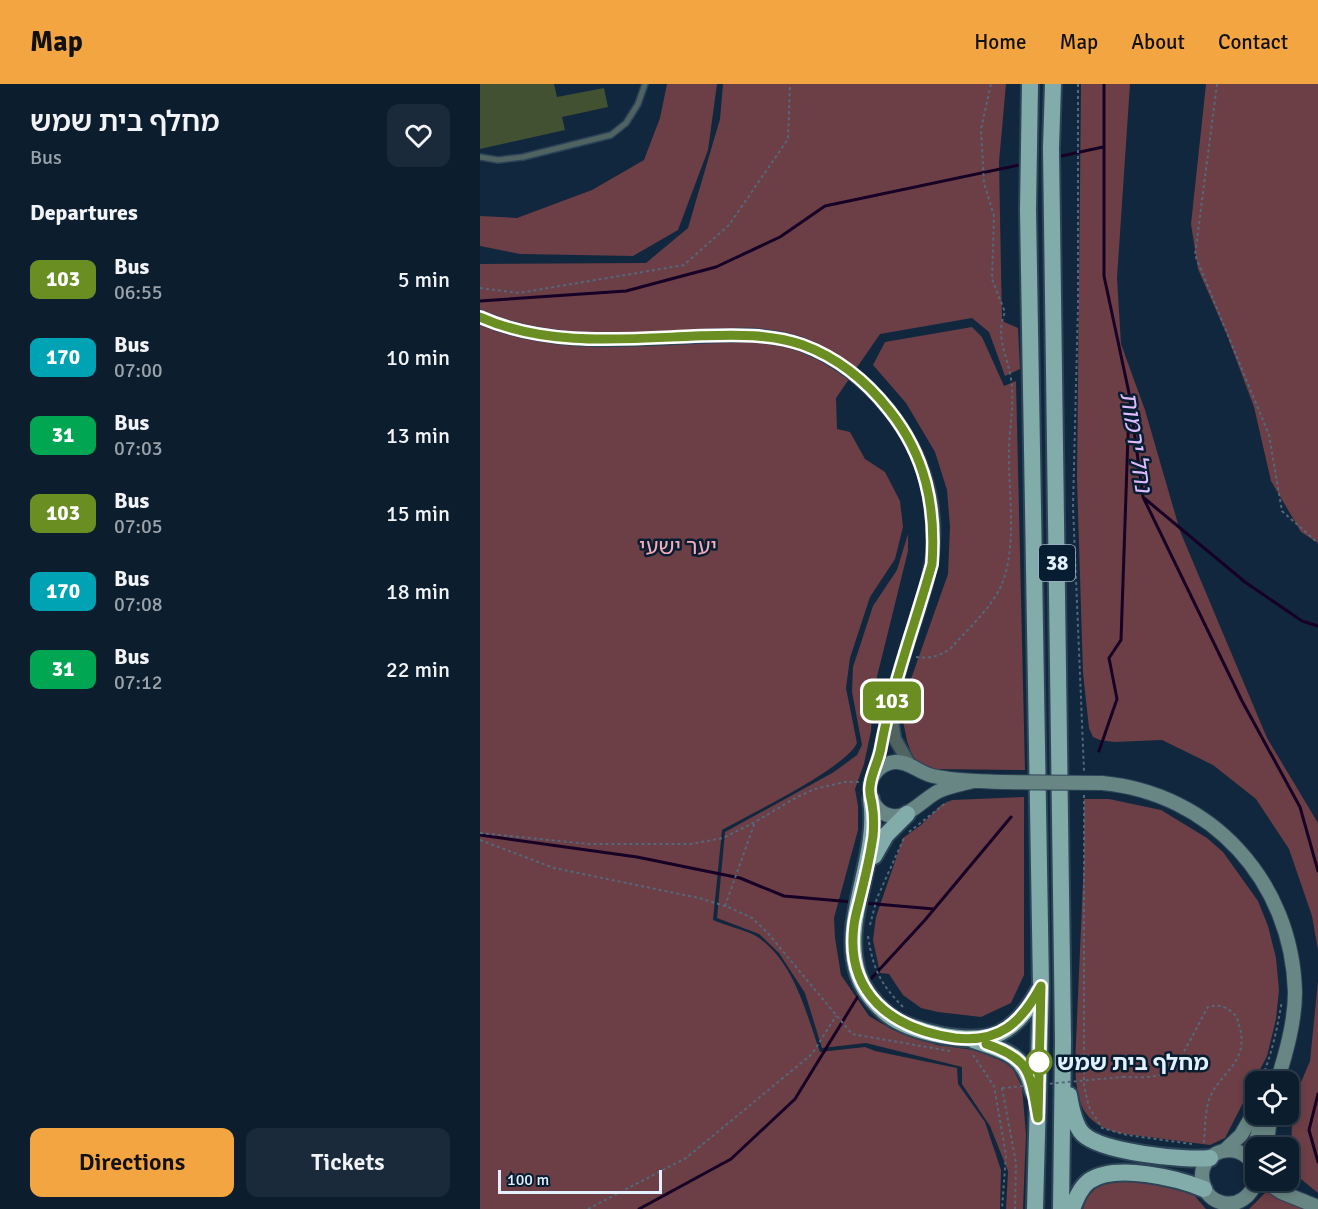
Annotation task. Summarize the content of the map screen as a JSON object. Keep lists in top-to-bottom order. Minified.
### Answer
{"streets":{"highway":["38"]},"water":["נחל ירמות"],"parks":["יער ישעי"],"places":["מחלף בית שמש"],"lines":["bus line 103"],"scale_bar":"100 m","page":{"header":"Map","nav":["Home","Map","About","Contact"],"heading":[["מחלף בית שמש","Bus"],"Departures"],"on_map":"103","list":[{"mark":"103","name":"Bus","note":"06:55","value":"5 min"},{"mark":"170","name":"Bus","note":"07:00","value":"10 min"},{"mark":"31","name":"Bus","note":"07:03","value":"13 min"},{"mark":"103","name":"Bus","note":"07:05","value":"15 min"},{"mark":"170","name":"Bus","note":"07:08","value":"18 min"},{"mark":"31","name":"Bus","note":"07:12","value":"22 min"}],"buttons":["Directions","Tickets"],"scale":"100 m"}}
